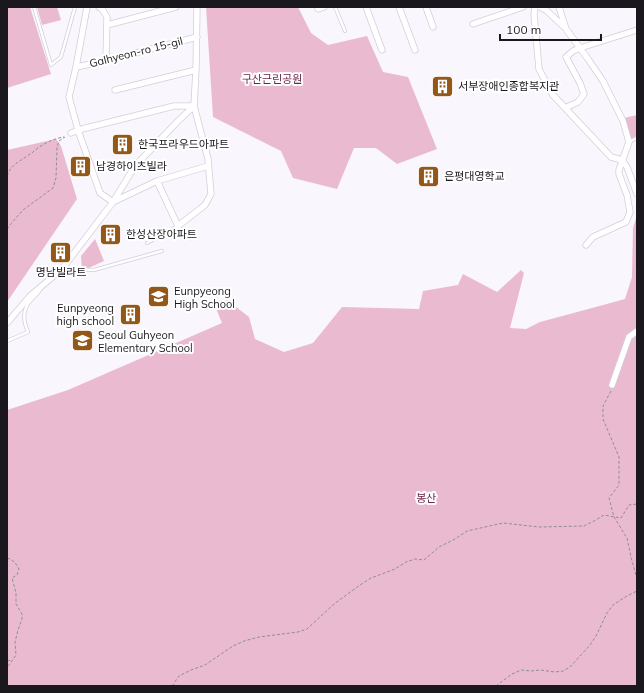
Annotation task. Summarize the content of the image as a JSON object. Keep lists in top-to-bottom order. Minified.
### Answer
{"streets":{"street":["Galhyeon-ro 15-gil"]},"parks":["구산근린공원","봉산"],"places":{"building":["서부장애인종합복지관","한국프라우드아파트","남경하이츠빌라","은평대영학교","한성산장아파트","명남빌라트","Eunpyeong high school"],"school or university":["Eunpyeong High School","Seoul Guhyeon Elementary School"]},"scale_bar":"100 m"}
